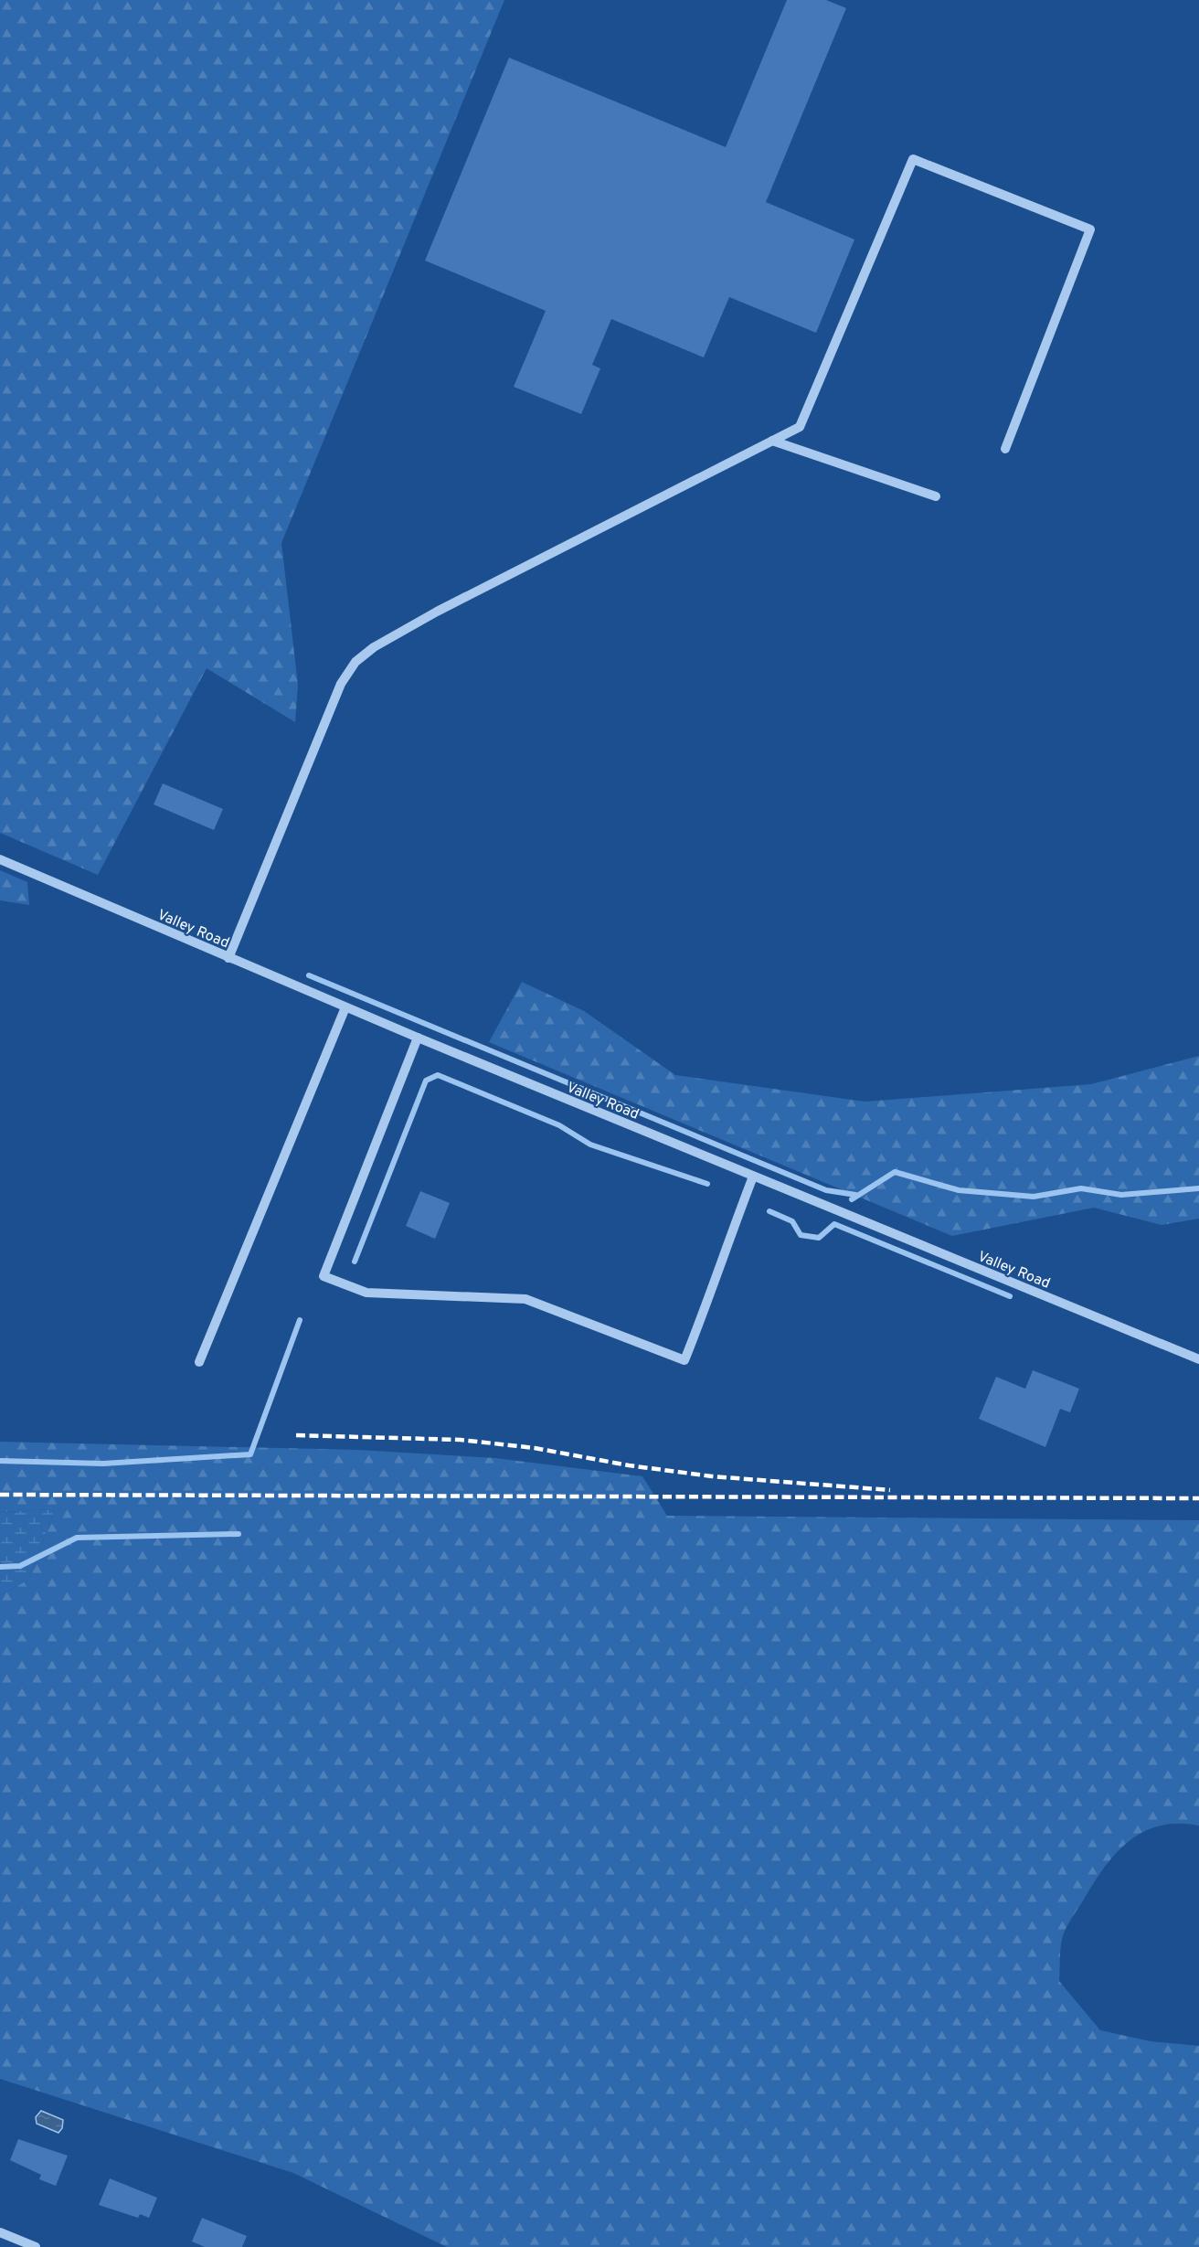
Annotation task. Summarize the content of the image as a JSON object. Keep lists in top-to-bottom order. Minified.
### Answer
{"streets":{"street":["Valley Road"]}}
